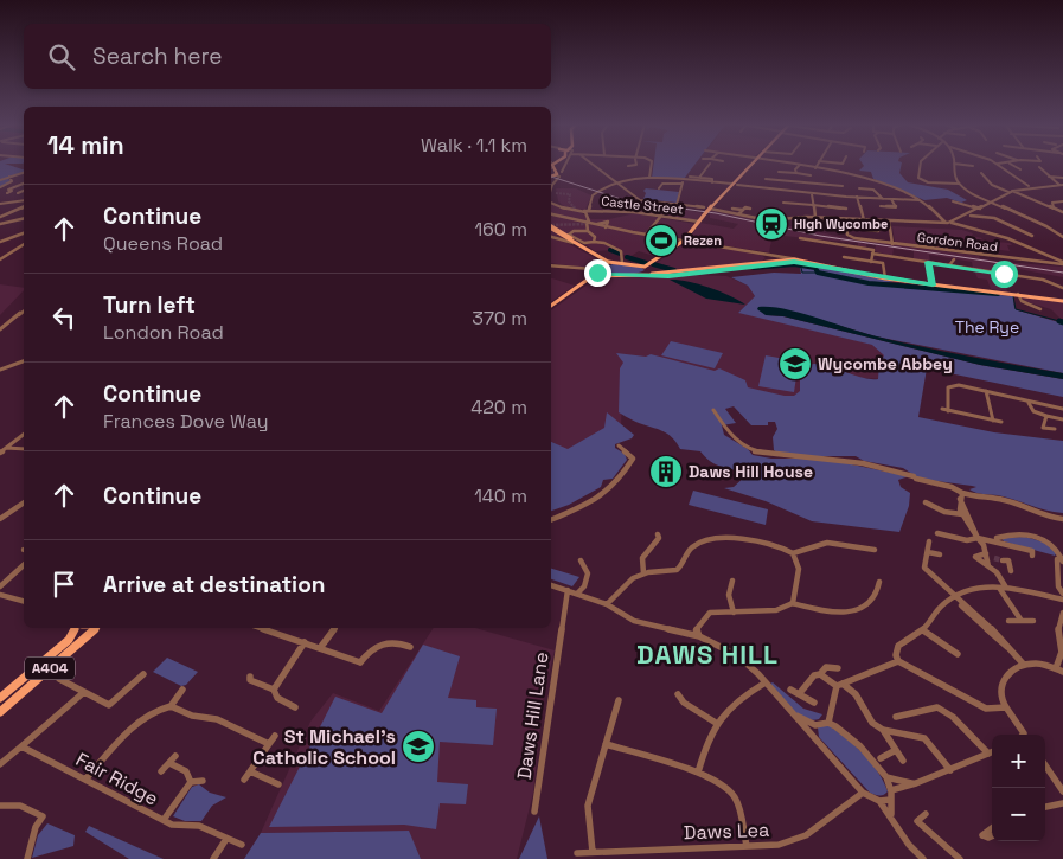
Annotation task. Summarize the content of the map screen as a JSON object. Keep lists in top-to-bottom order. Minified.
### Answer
{"streets":{"main road":["A404"],"street":["Castle Street","Gordon Road","Daws Hill Lane","Fair Ridge","Daws Lea"]},"districts":["DAWS HILL"],"parks":["The Rye"],"places":{"station":["High Wycombe"],"sports":["Rezen"],"school or university":["Wycombe Abbey","St Michael's Catholic School"],"building":["Daws Hill House"]},"page":{"search":"Search here","heading":["14 min","Walk · 1.1 km"],"list":[["Continue","Queens Road","160 m"],["Turn left","London Road","370 m"],["Continue","Frances Dove Way","420 m"],["Continue","140 m"],"Arrive at destination"],"map_buttons":["+","−"]}}
